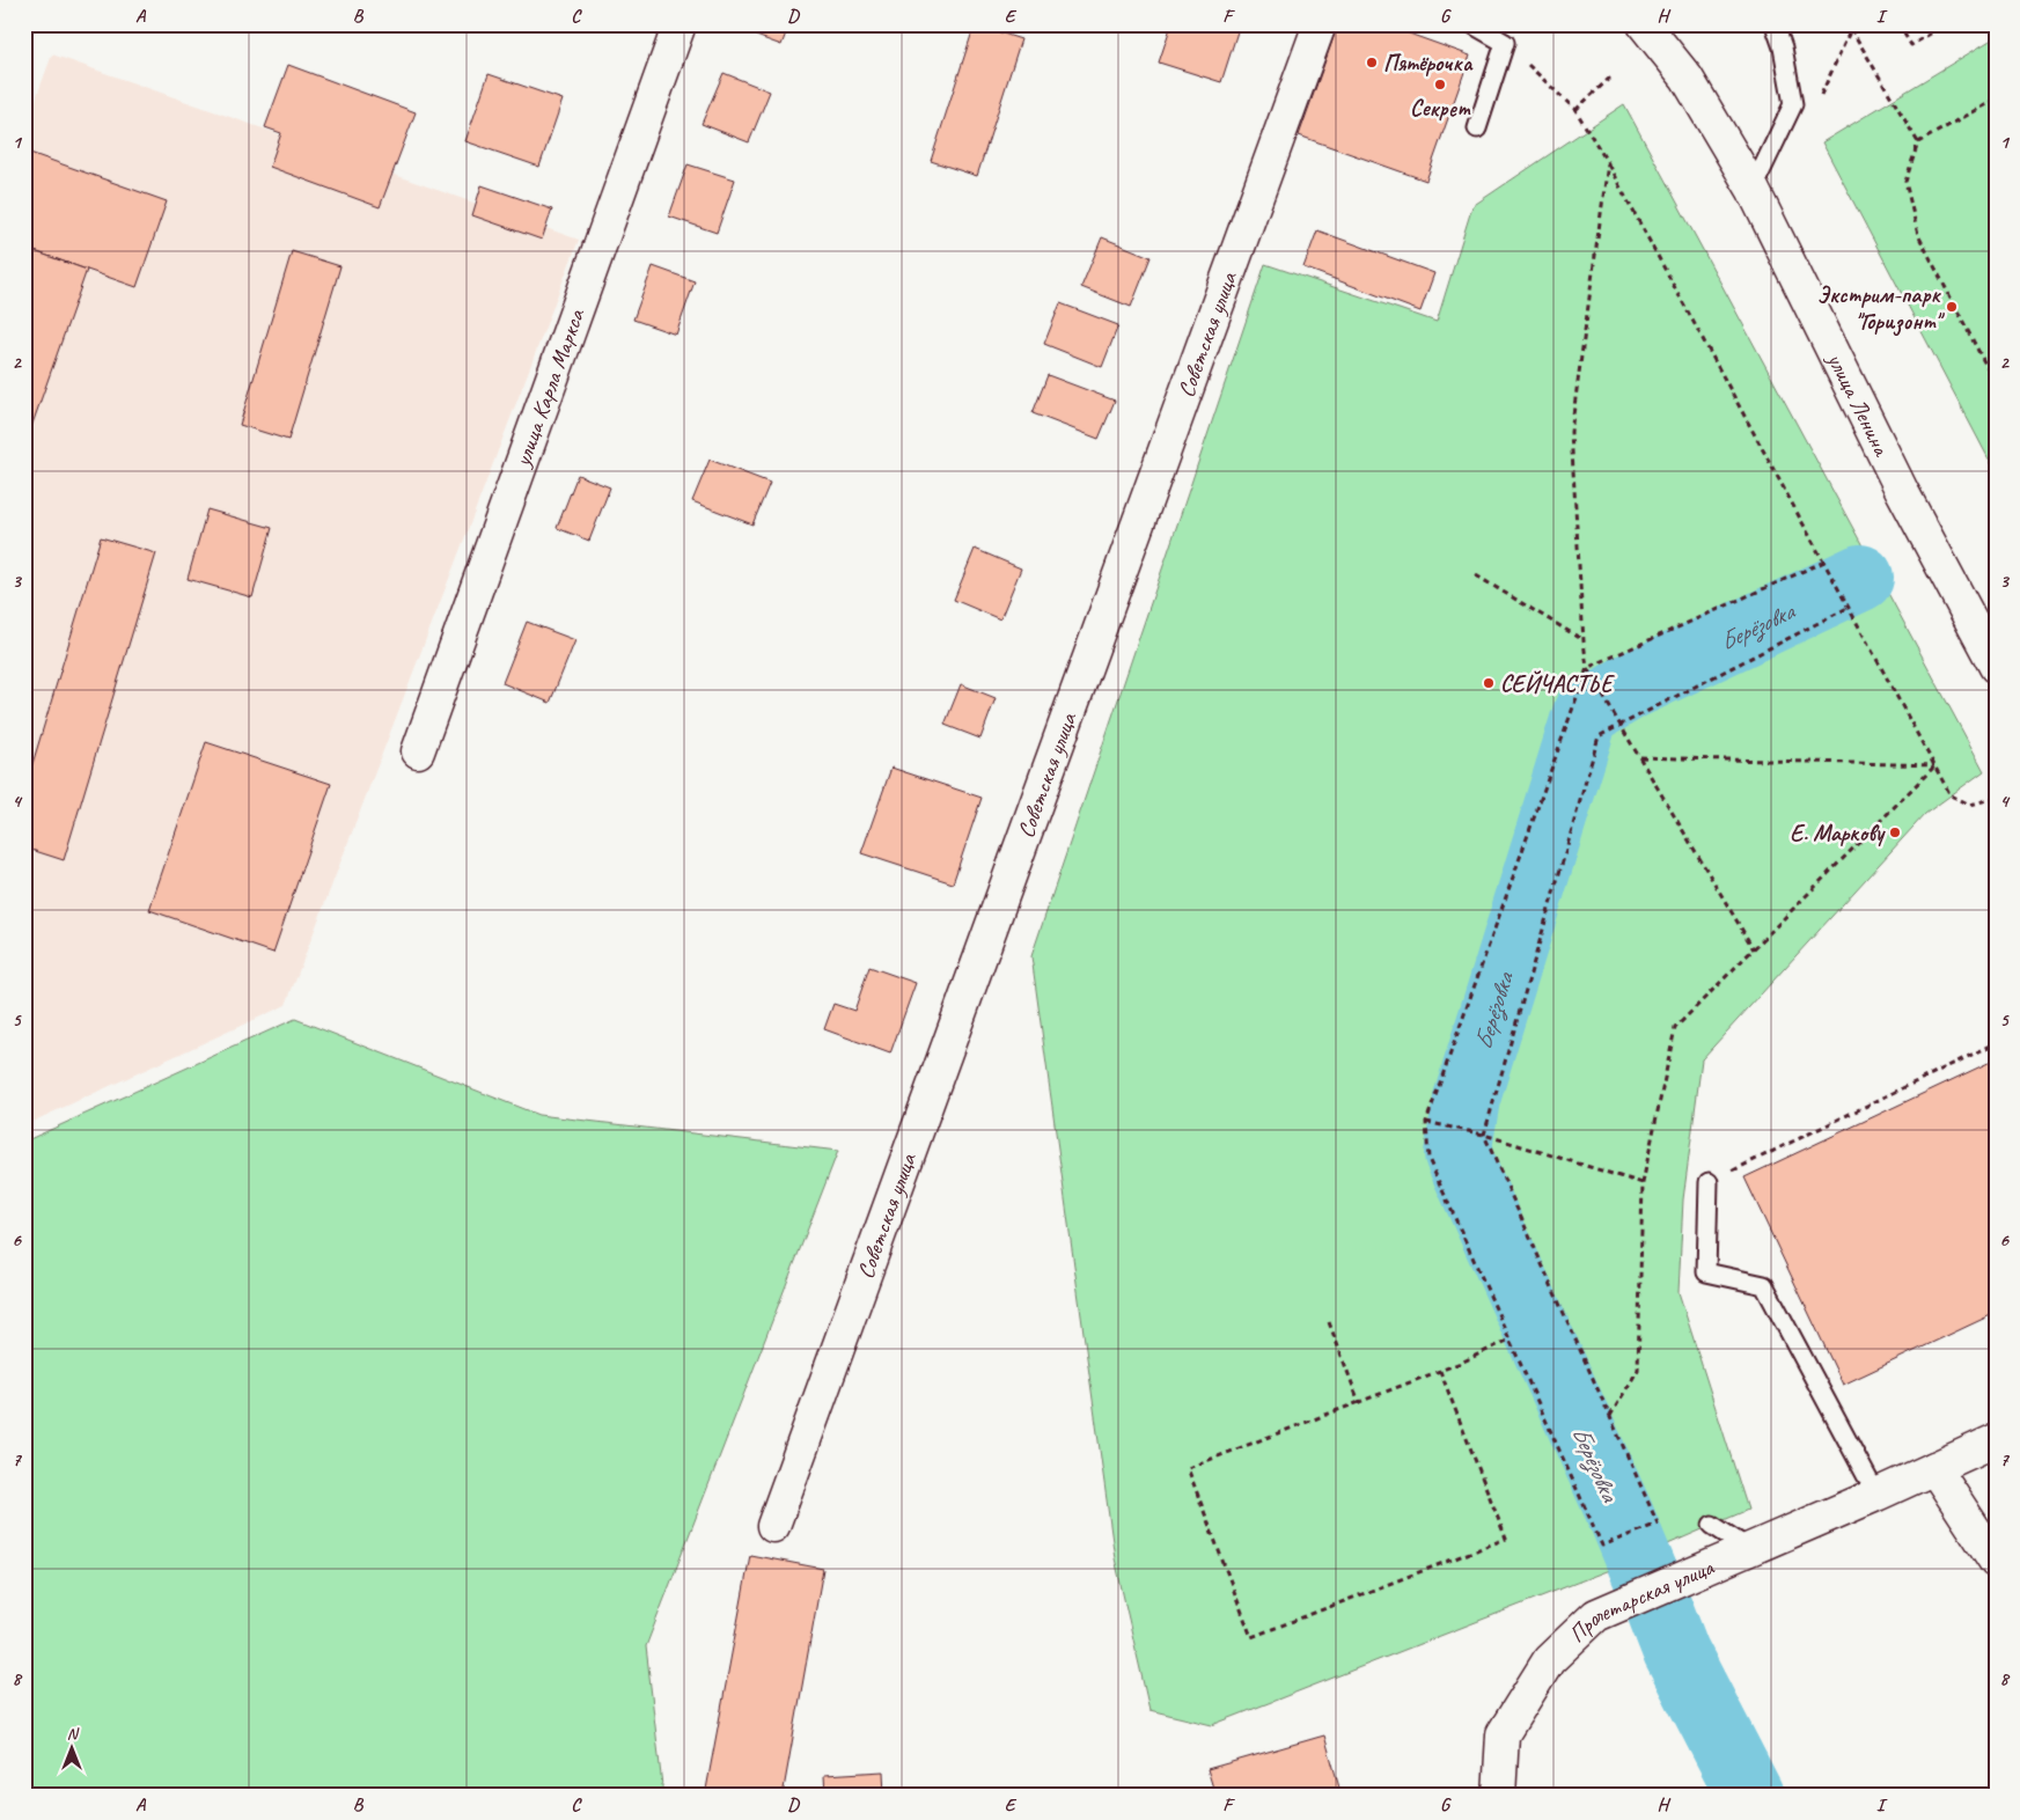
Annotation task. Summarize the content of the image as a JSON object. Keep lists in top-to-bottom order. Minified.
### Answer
{"streets":{"street":["Советская улица","улица Карла Маркса","улица Ленина","Пролетарская улица"]},"water":["Берёзовка"],"places":["Пятёрочка","Секрет","Экстрим-парк \"Горизонт\"","СЕЙЧАСТЬЕ","Е. Маркову"],"north":"top","grid":{"columns":["A","B","C","D","E","F","G","H","I"],"rows":["1","2","3","4","5","6","7","8"]}}
